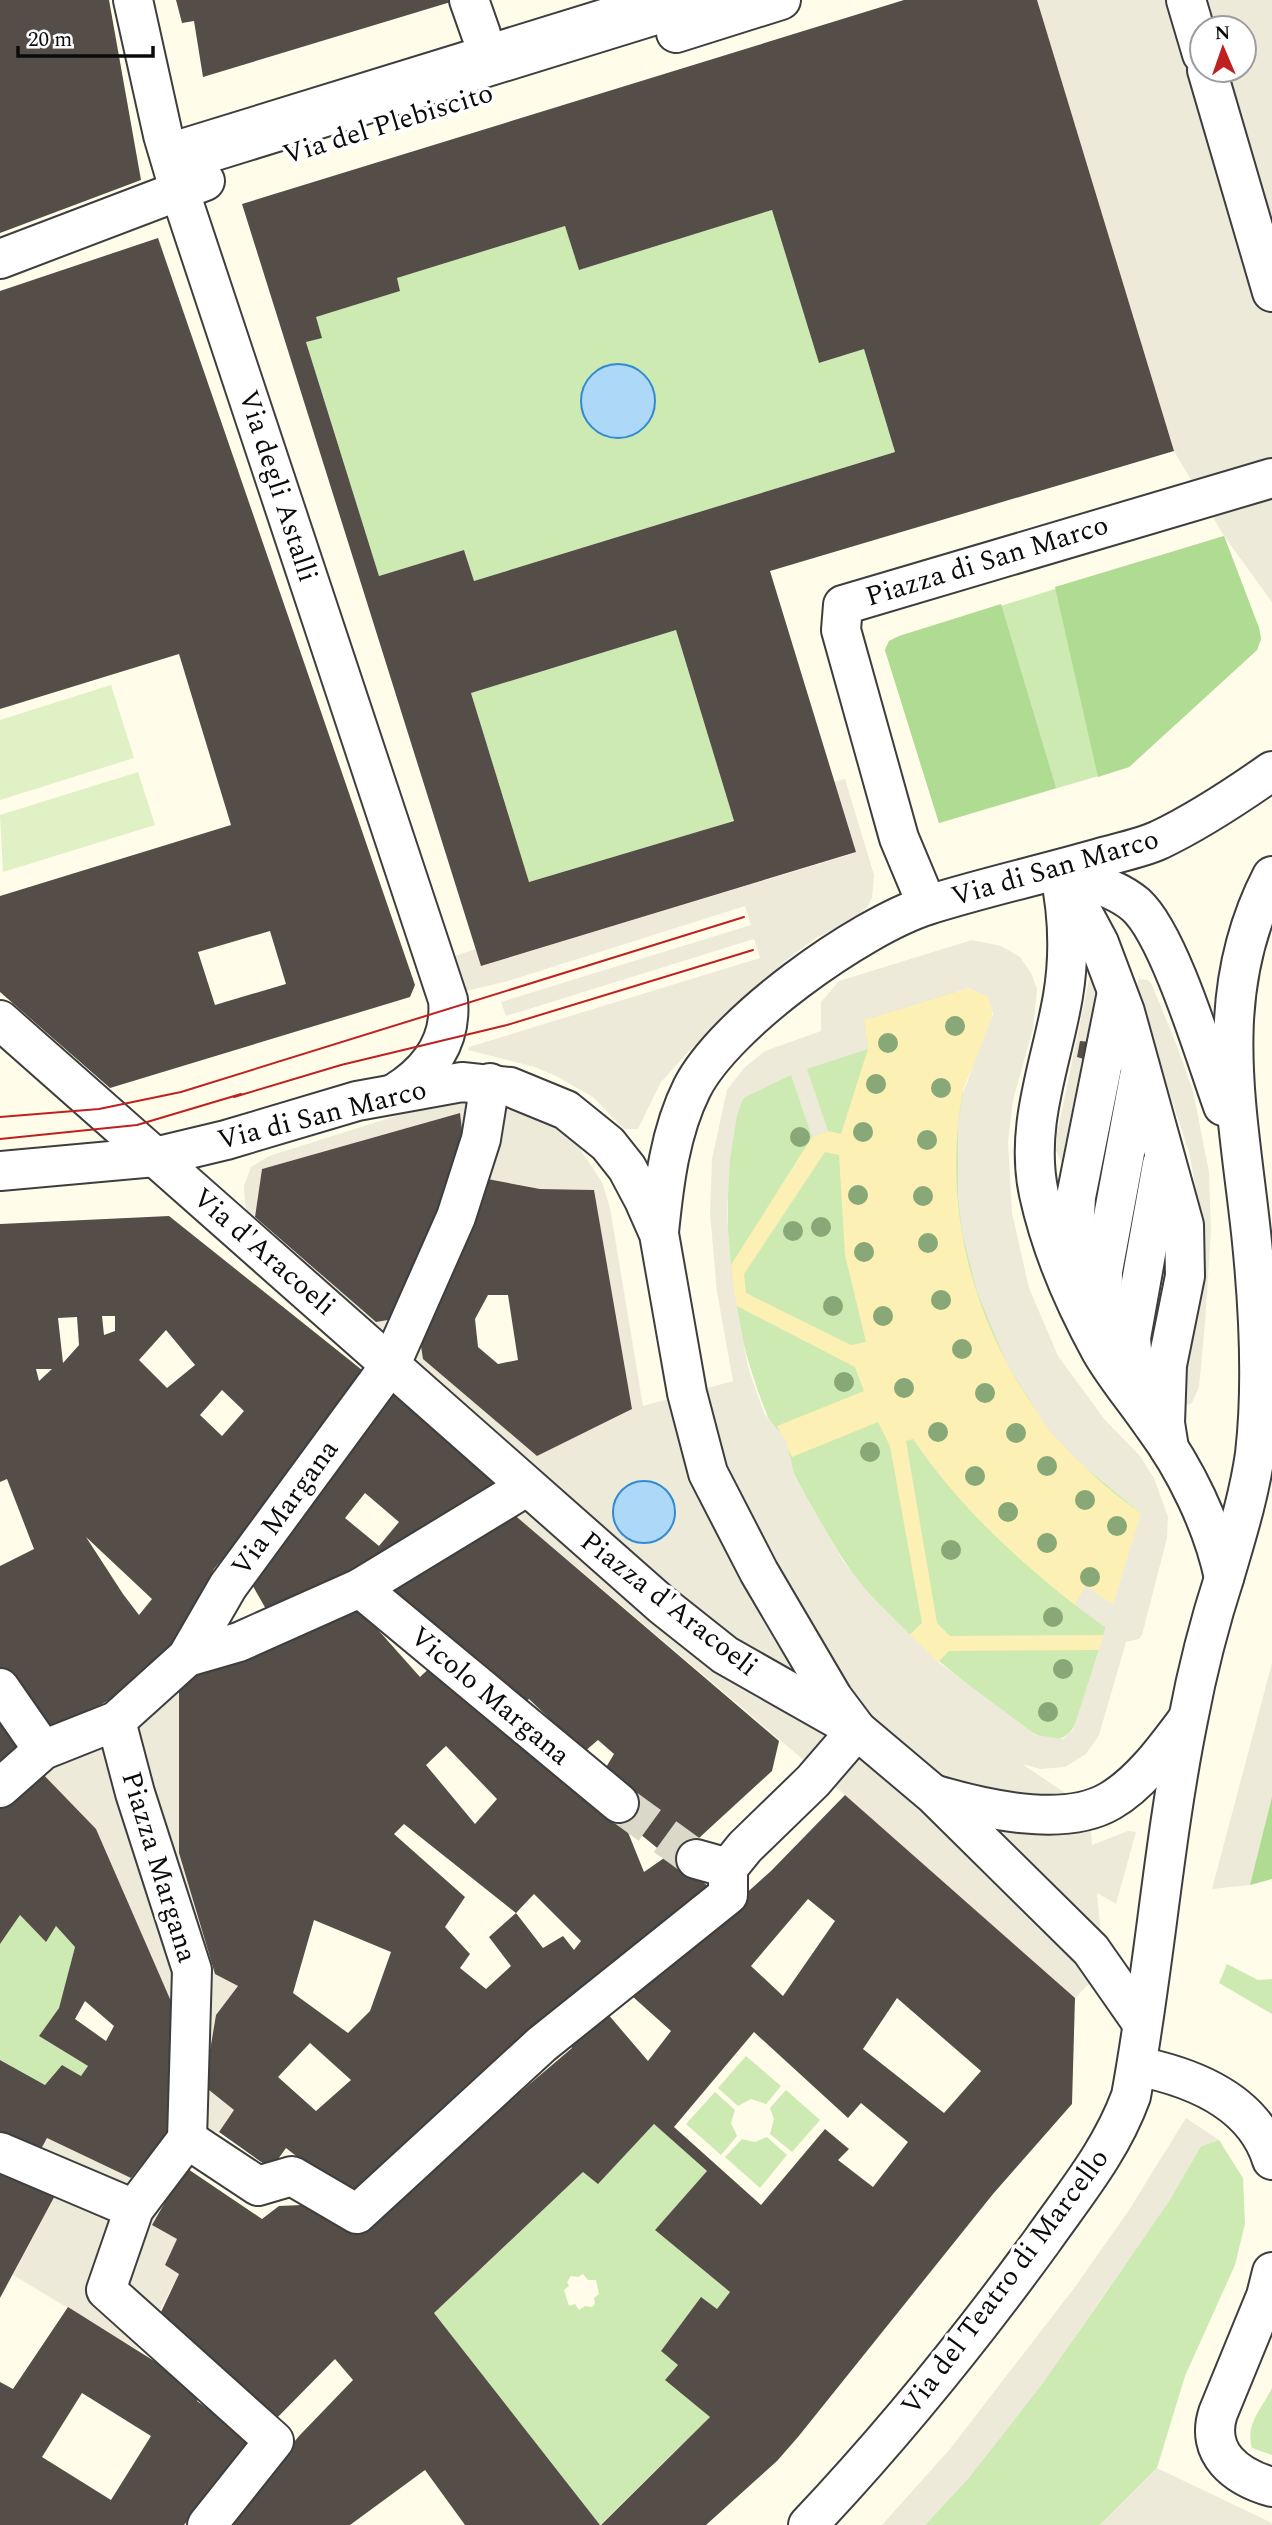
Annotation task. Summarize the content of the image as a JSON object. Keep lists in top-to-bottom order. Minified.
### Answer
{"streets":{"street":["Via del Plebiscito","Via degli Astalli","Piazza di San Marco","Via di San Marco","Via d'Aracoeli","Via Margana","Piazza d'Aracoeli","Vicolo Margana","Piazza Margana","Via del Teatro di Marcello"]},"crossings":[["Via del Plebiscito","Via degli Astalli"],["Via degli Astalli","Via di San Marco"],["Piazza di San Marco","Via di San Marco"],["Via di San Marco","Via d'Aracoeli"],["Via di San Marco","Via Margana"],["Via di San Marco","Piazza d'Aracoeli"],["Via di San Marco","Via del Teatro di Marcello"],["Via d'Aracoeli","Via Margana"],["Via d'Aracoeli","Piazza d'Aracoeli"],["Piazza d'Aracoeli","Via del Teatro di Marcello"]],"scale_bar":"20 m","north":"top"}
